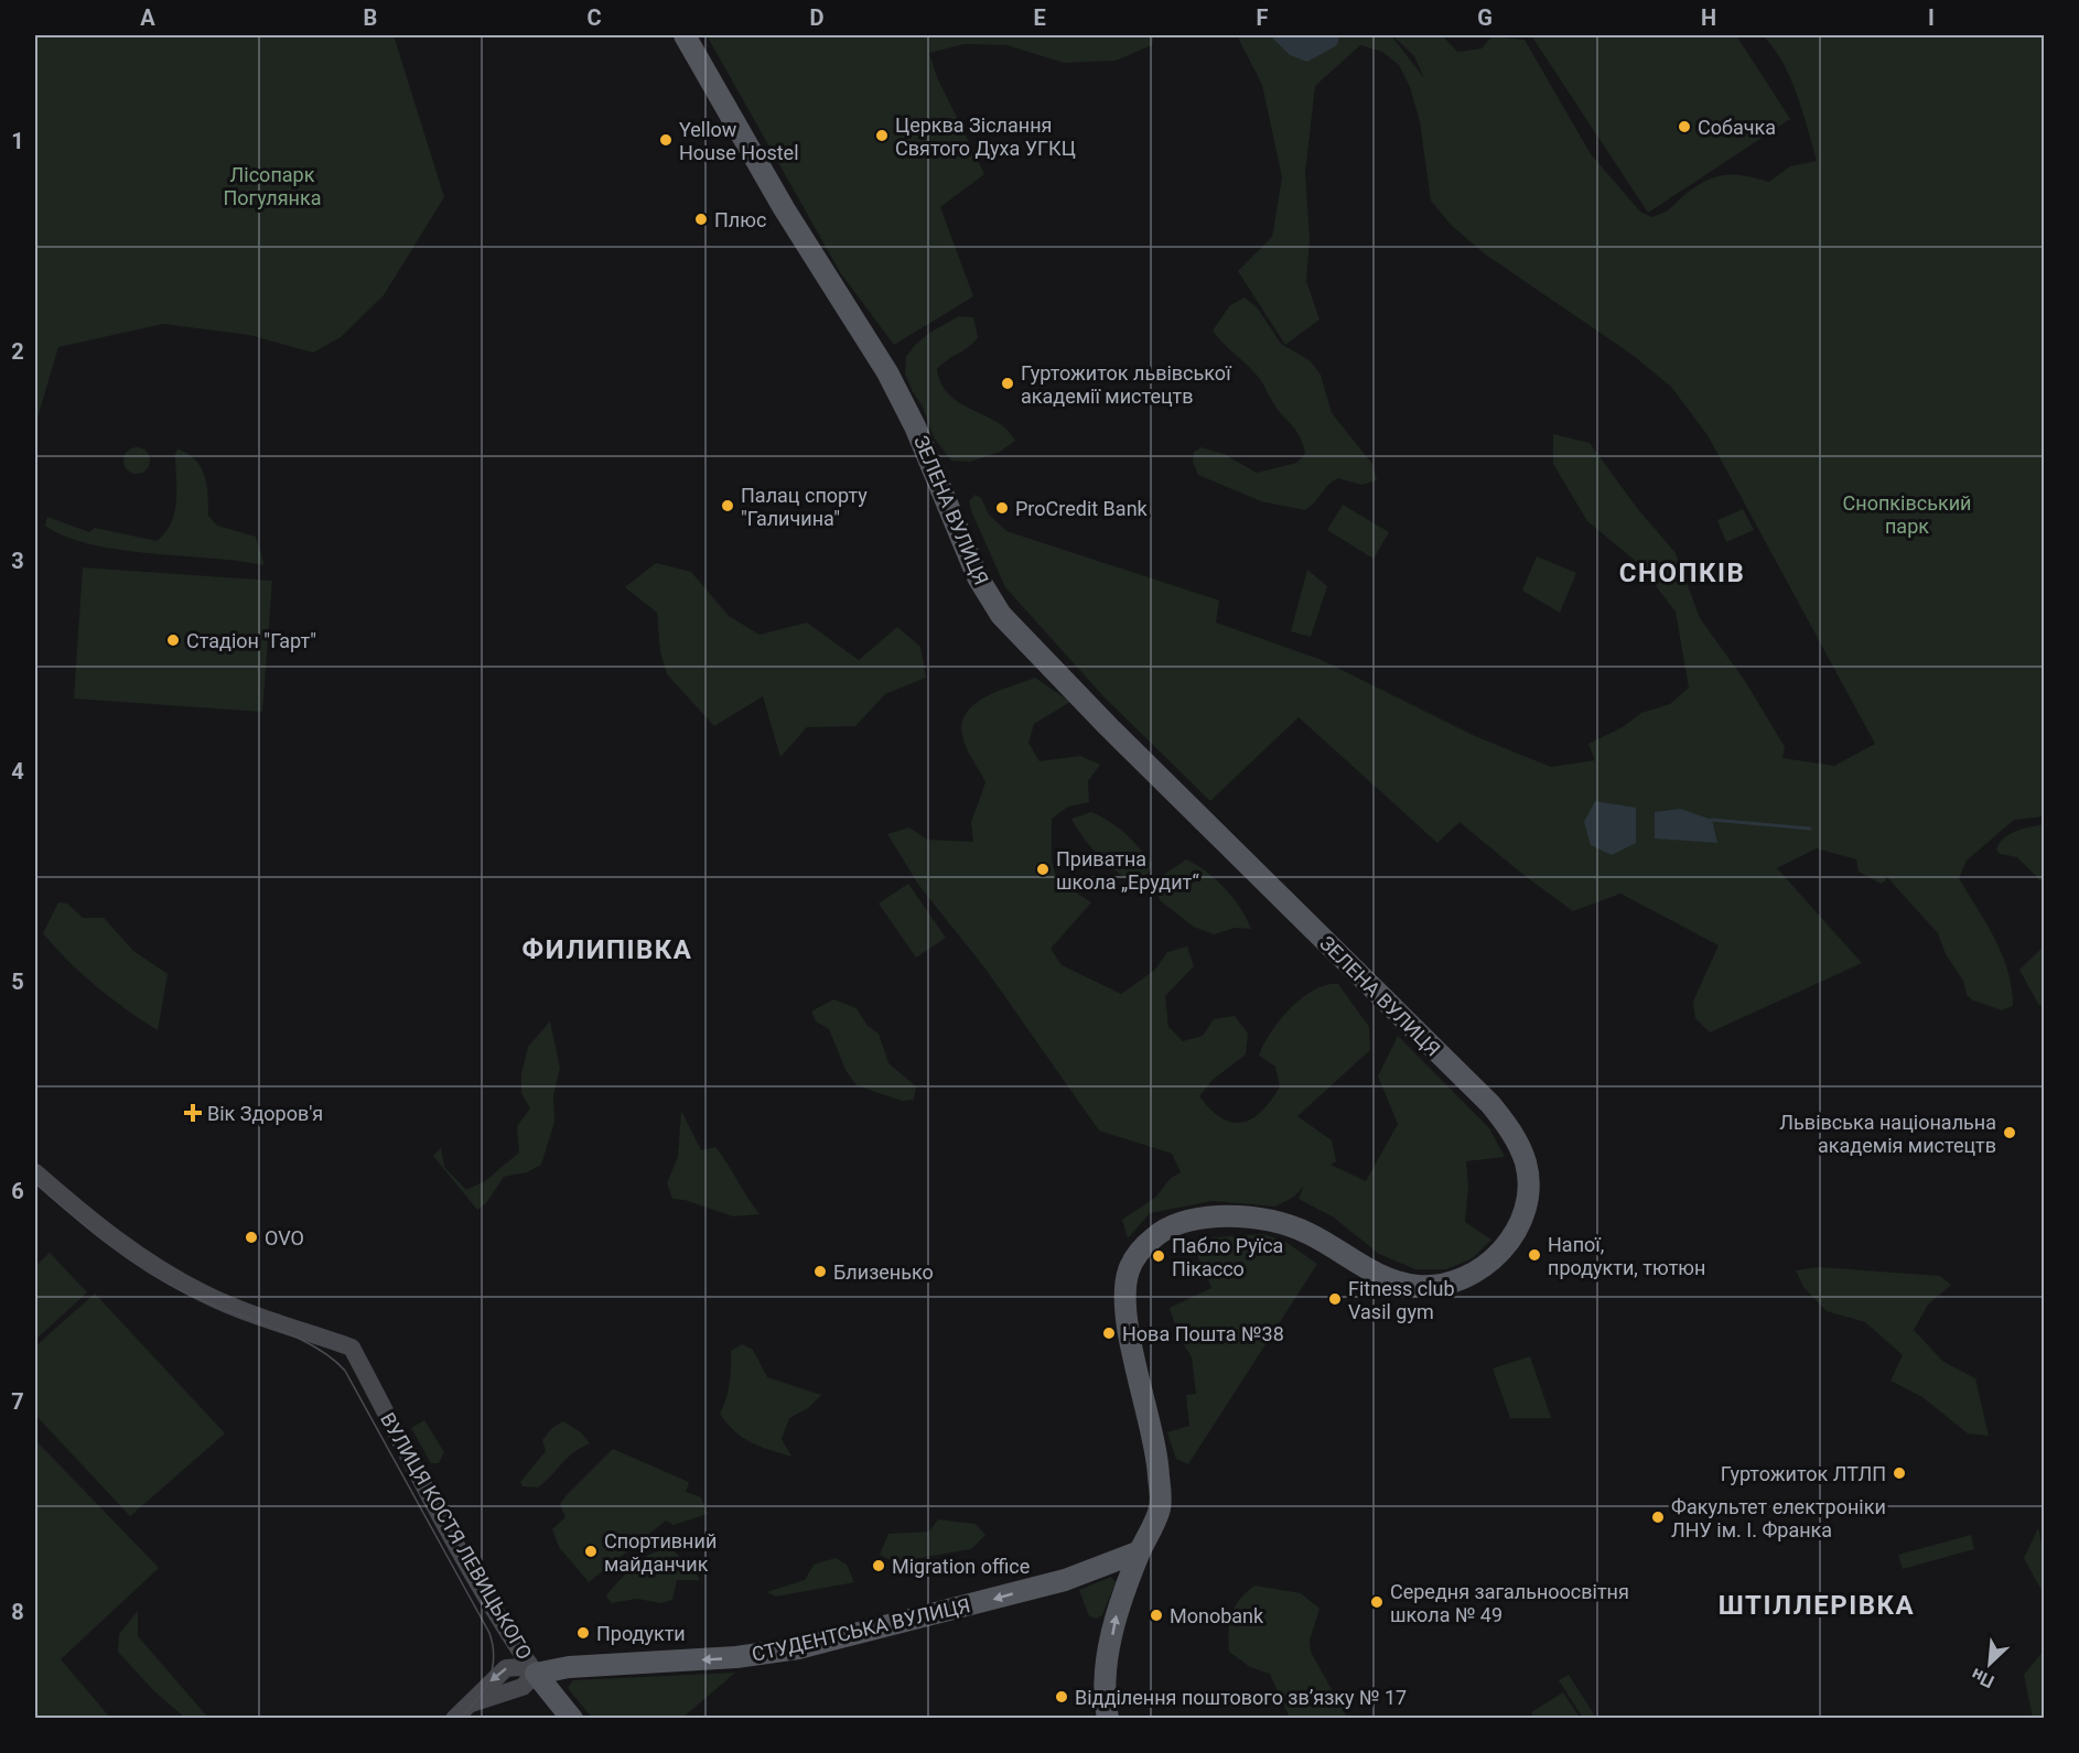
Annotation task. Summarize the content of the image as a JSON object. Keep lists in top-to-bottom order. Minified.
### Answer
{"streets":{"main road":["ЗЕЛЕНА ВУЛИЦЯ","ВУЛИЦЯ КОСТЯ ЛЕВИЦЬКОГО","СТУДЕНТСЬКА ВУЛИЦЯ"]},"crossings":[["ЗЕЛЕНА ВУЛИЦЯ","СТУДЕНТСЬКА ВУЛИЦЯ"],["ВУЛИЦЯ КОСТЯ ЛЕВИЦЬКОГО","СТУДЕНТСЬКА ВУЛИЦЯ"]],"one_way":["СТУДЕНТСЬКА ВУЛИЦЯ"],"districts":["СНОПКІВ","ФИЛИПІВКА","ШТІЛЛЕРІВКА"],"parks":["Лісопарк Погулянка","Снопківський парк"],"places":{"other":["Собачка","Церква Зіслання Святого Духа УГКЦ","Yellow House Hostel","Плюс","Гуртожиток львівської академії мистецтв","Палац спорту \"Галичина\"","ProCredit Bank","Стадіон \"Гарт\"","Приватна школа „Ерудит“","Львівська національна академія мистецтв","OVO","Напої, продукти, тютюн","Пабло Руїса Пікассо","Близенько","Fitness club Vasil gym","Нова Пошта №38","Гуртожиток ЛТЛП","Факультет електроніки ЛНУ ім. І. Франка","Спортивний майданчик","Migration office","Середня загальноосвітня школа № 49","Monobank","Продукти","Відділення поштового зв’язку № 17"],"health":["Вік Здоров'я"]},"north":"bottom left","grid":{"columns":["A","B","C","D","E","F","G","H","I"],"rows":["1","2","3","4","5","6","7","8"]}}
